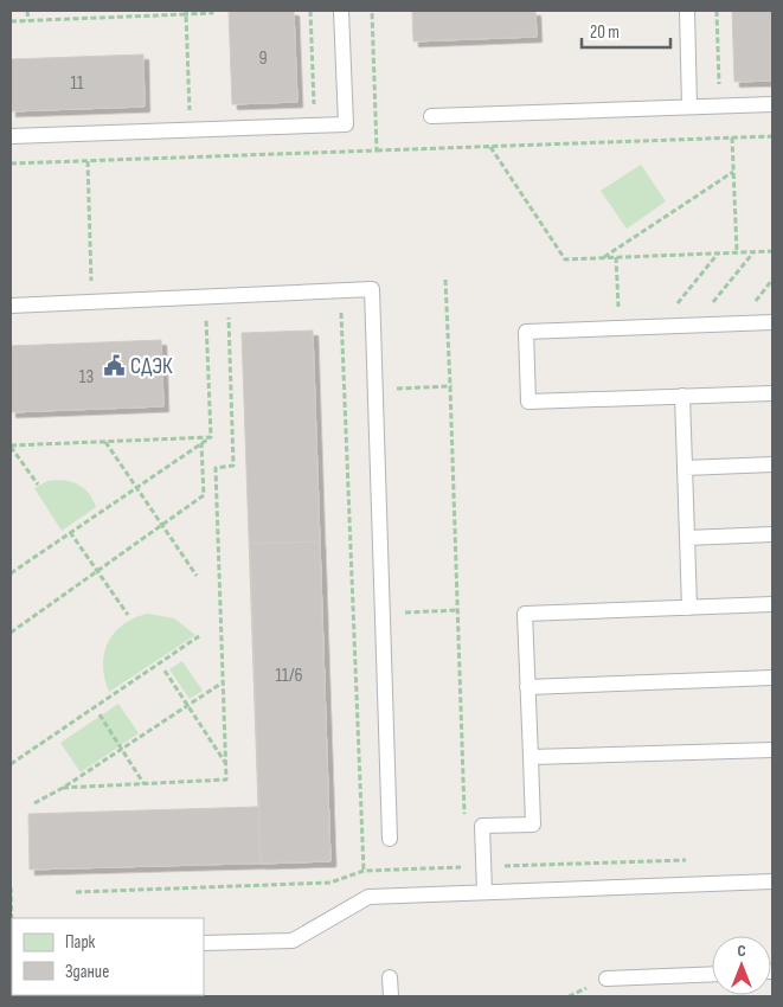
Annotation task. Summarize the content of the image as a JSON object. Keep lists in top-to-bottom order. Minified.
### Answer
{"places":{"public building":["СДЭК"]},"house_numbers":["9","11","13","11/6"],"legend":["Парк","Здание"],"scale_bar":"20 m","north":"top"}
